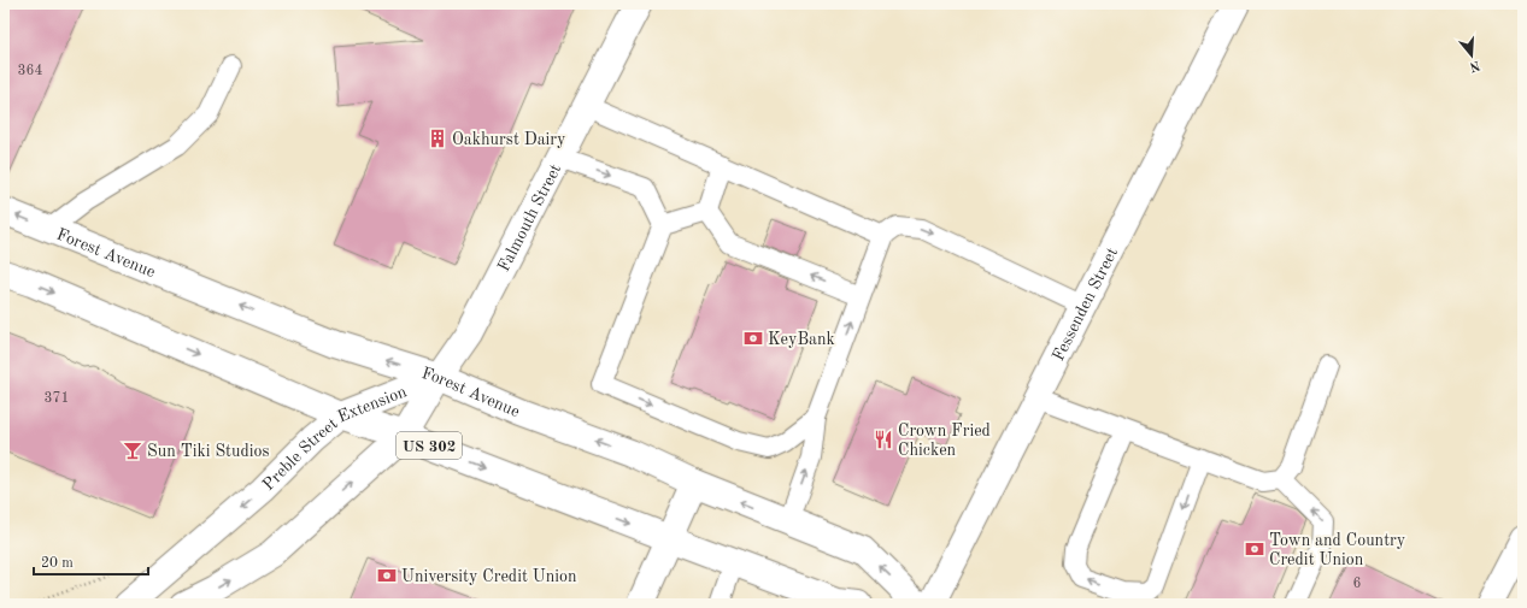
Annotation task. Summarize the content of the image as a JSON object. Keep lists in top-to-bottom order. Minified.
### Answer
{"streets":{"main road":["Falmouth Street","Forest Avenue","Fessenden Street","Preble Street Extension","US 302"]},"crossings":[["Falmouth Street","Forest Avenue"],["Falmouth Street","Preble Street Extension"],["Forest Avenue","Preble Street Extension"],["Preble Street Extension","US 302"]],"places":{"building":["Oakhurst Dairy"],"bank":["KeyBank","Town and Country Credit Union","University Credit Union"],"restaurant":["Crown Fried Chicken"],"bar":["Sun Tiki Studios"]},"house_numbers":["364","371","6"],"scale_bar":"20 m","north":"bottom"}
